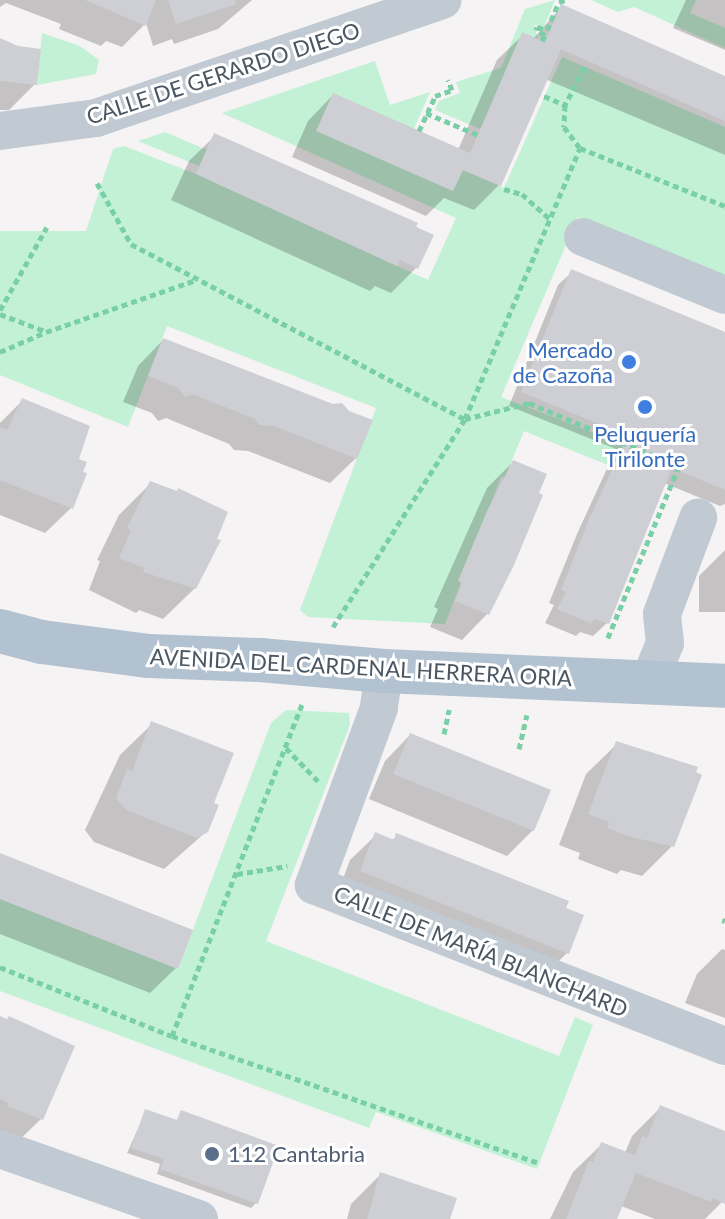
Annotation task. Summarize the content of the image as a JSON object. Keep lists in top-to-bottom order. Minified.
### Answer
{"streets":{"main road":["AVENIDA DEL CARDENAL HERRERA ORIA"],"street":["CALLE DE GERARDO DIEGO","CALLE DE MARÍA BLANCHARD"]},"crossings":[["AVENIDA DEL CARDENAL HERRERA ORIA","CALLE DE MARÍA BLANCHARD"]],"places":["Mercado de Cazoña","Peluquería Tirilonte","112 Cantabria"]}
